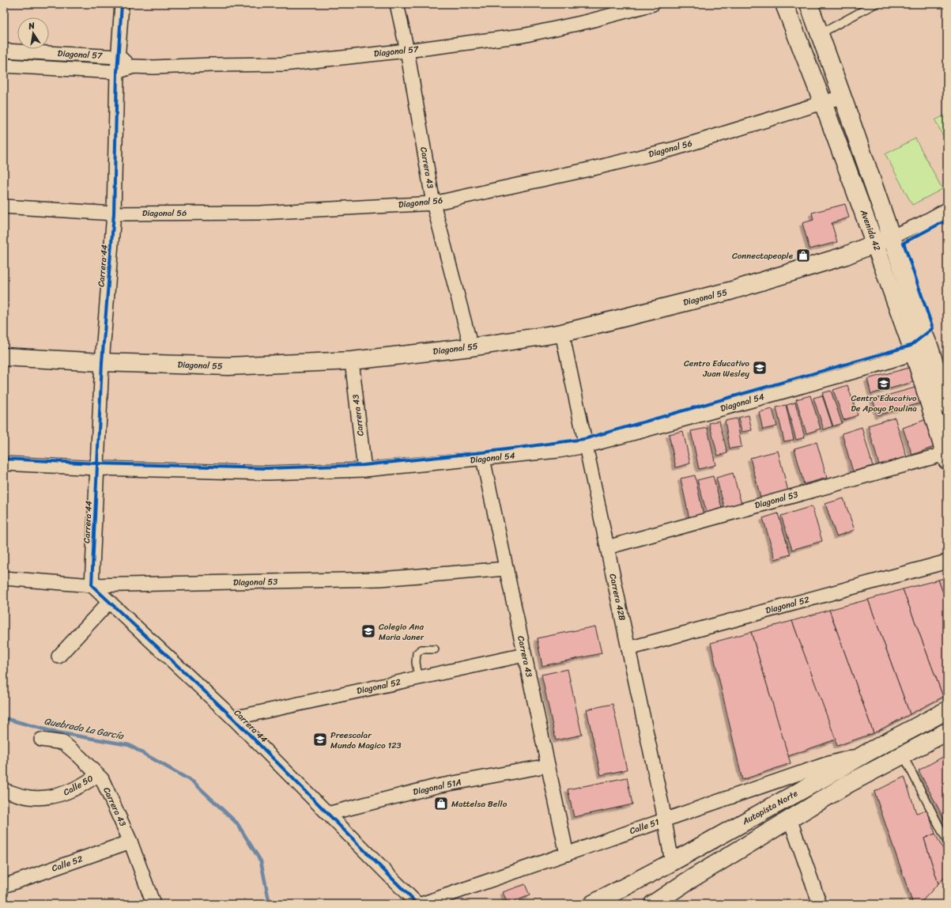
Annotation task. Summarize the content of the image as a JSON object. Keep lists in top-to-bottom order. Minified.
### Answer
{"streets":{"street":["Diagonal 57","Diagonal 56","Carrera 43","Avenida 42","Carrera 44","Diagonal 55","Diagonal 54","Diagonal 53","Carrera 42B","Diagonal 52","Calle 50","Diagonal 51A","Autopista Norte","Calle 51","Calle 52"]},"crossings":[["Diagonal 57","Carrera 43"],["Diagonal 57","Carrera 44"],["Diagonal 56","Carrera 43"],["Diagonal 56","Avenida 42"],["Diagonal 56","Carrera 44"],["Carrera 43","Diagonal 55"],["Carrera 43","Diagonal 54"],["Carrera 43","Diagonal 53"],["Carrera 43","Diagonal 52"],["Carrera 43","Calle 50"],["Carrera 43","Diagonal 51A"],["Carrera 43","Calle 51"],["Carrera 43","Calle 52"],["Avenida 42","Diagonal 55"],["Avenida 42","Diagonal 54"],["Avenida 42","Diagonal 53"],["Carrera 44","Diagonal 55"],["Carrera 44","Diagonal 54"],["Carrera 44","Diagonal 53"],["Carrera 44","Diagonal 52"],["Carrera 44","Diagonal 51A"],["Diagonal 55","Carrera 42B"],["Diagonal 54","Carrera 42B"],["Diagonal 53","Carrera 42B"],["Carrera 42B","Diagonal 52"],["Carrera 42B","Autopista Norte"],["Carrera 42B","Calle 51"],["Autopista Norte","Calle 51"]],"water":["Quebrada La García"],"places":{"shop":["Connectapeople","Mattelsa Bello"],"school or university":["Centro Educativo Juan Wesley","Centro Educativo De Apoyo Paulina","Colegio Ana Maria Janer","Preescolar Mundo Magico 123"]},"north":"top"}
